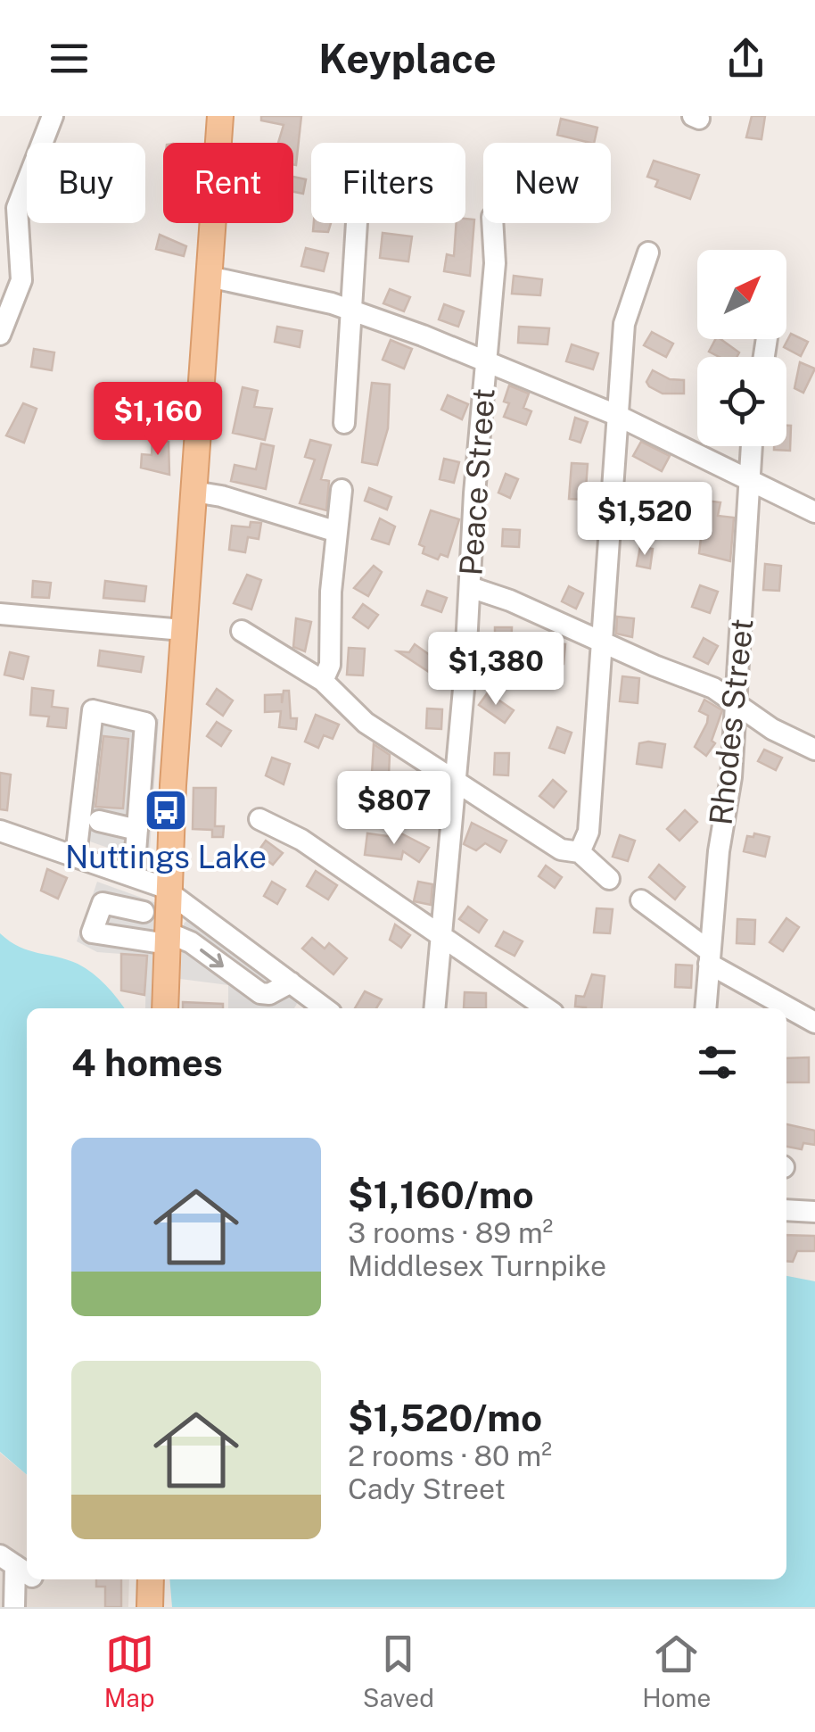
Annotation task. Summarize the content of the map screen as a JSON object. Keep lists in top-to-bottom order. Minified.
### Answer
{"streets":{"street":["Peace Street","Rhodes Street"]},"places":{"bus stop":["Nuttings Lake"]},"north":"top right","page":{"header":"Keyplace","chip":["Buy","Rent","Filters","New"],"price":["$1,160","$1,520","$1,380","$807"],"heading":"4 homes","list":[{"name":"$1,160/mo","note":"3 rooms · 89 m² · Middlesex Turnpike"},{"name":"$1,520/mo","note":"2 rooms · 80 m² · Cady Street"}],"tabs":["Map","Saved","Home"]}}
